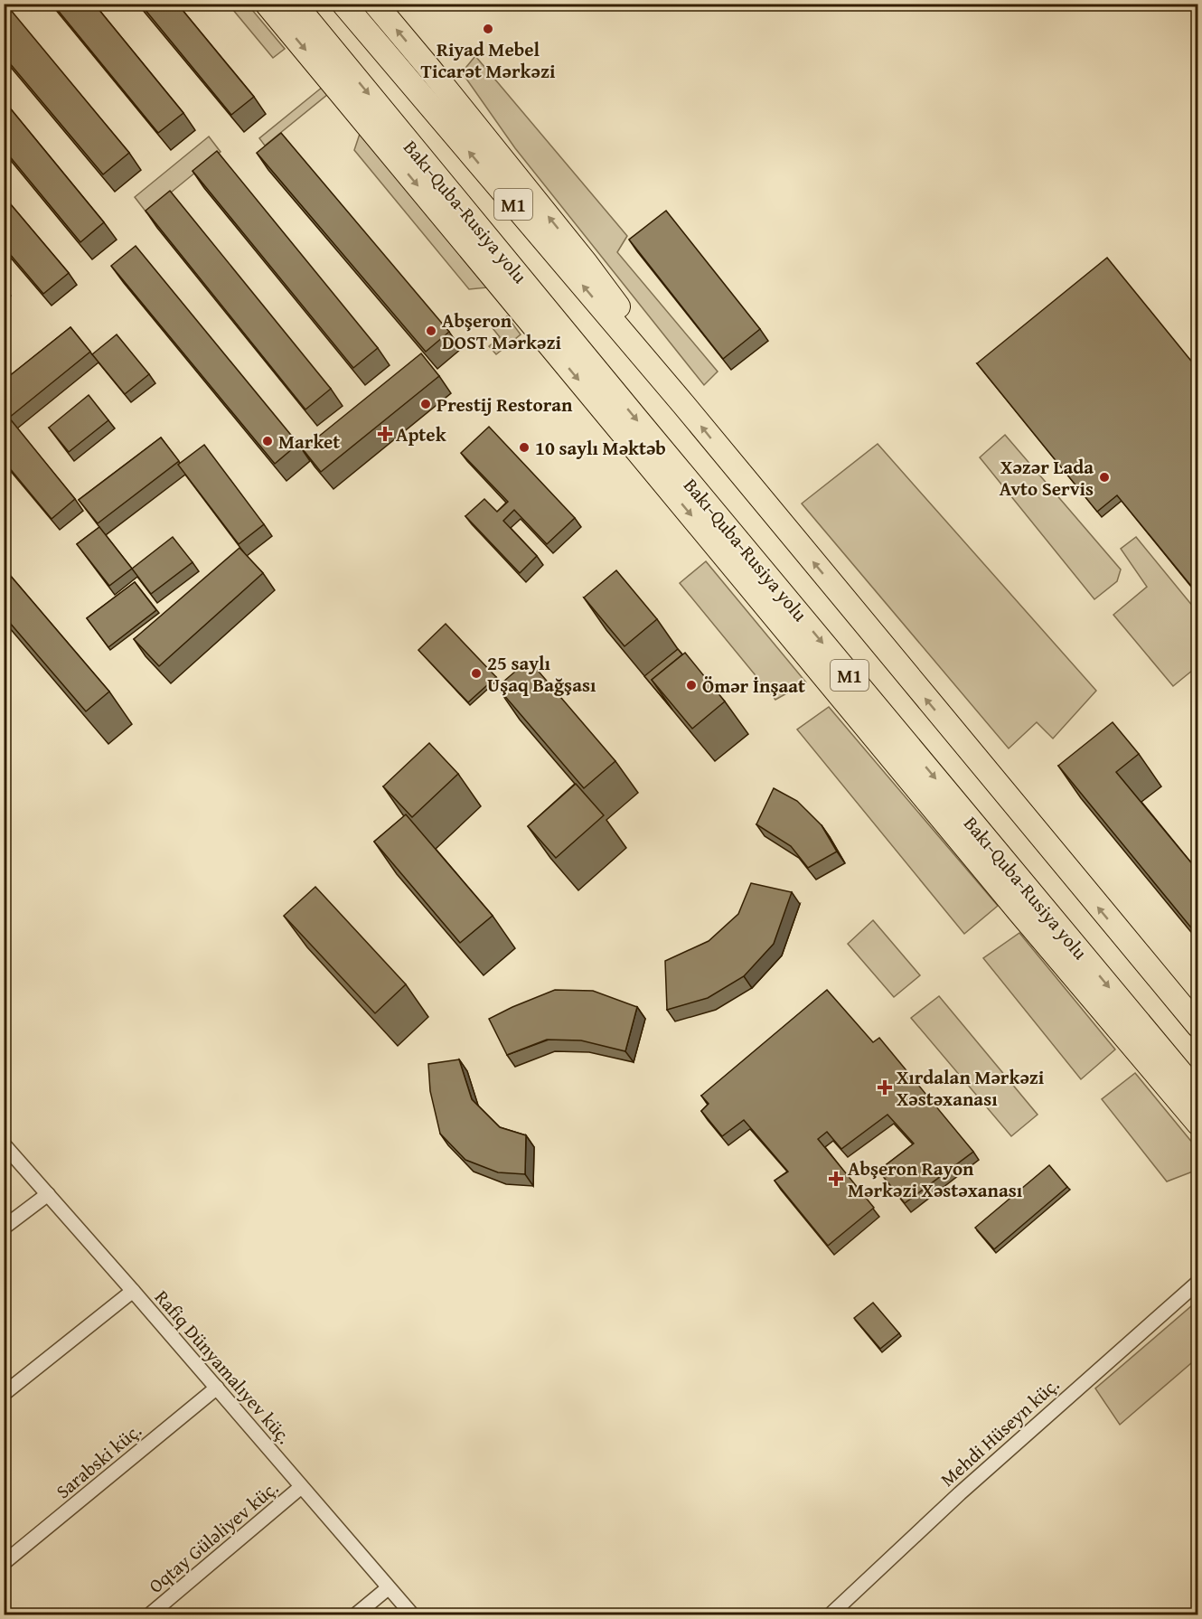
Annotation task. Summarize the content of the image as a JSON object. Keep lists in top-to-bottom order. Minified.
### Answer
{"streets":{"highway":["M1","Bakı-Quba-Rusiya yolu"],"street":["Rafiq Dünyamalıyev küç.","Mehdi Hüseyn küç.","Sarabski küç.","Oqtay Güləliyev küç."]},"crossings":[["Rafiq Dünyamalıyev küç.","Sarabski küç."],["Rafiq Dünyamalıyev küç.","Oqtay Güləliyev küç."]],"places":{"other":["Riyad Mebel Ticarət Mərkəzi","Abşeron DOST Mərkəzi","Prestij Restoran","Market","10 saylı Məktəb","Xəzər Lada Avto Servis","25 saylı Uşaq Bağşası","Ömər İnşaat"],"health":["Aptek","Xırdalan Mərkəzi Xəstəxanası","Abşeron Rayon Mərkəzi Xəstəxanası"]}}
